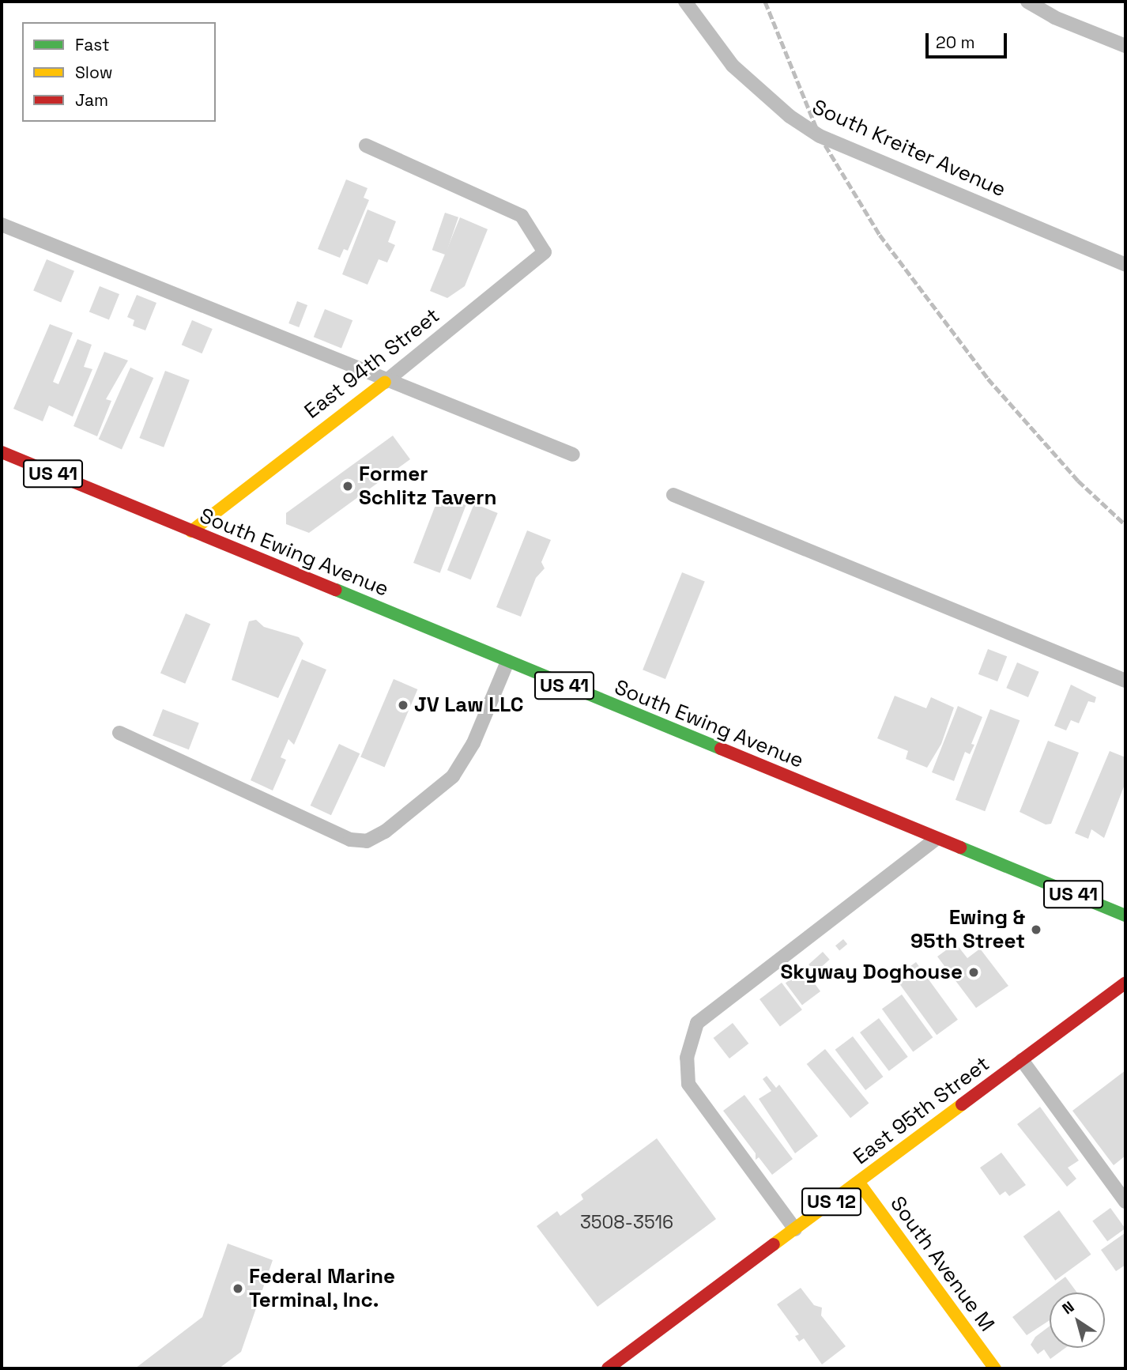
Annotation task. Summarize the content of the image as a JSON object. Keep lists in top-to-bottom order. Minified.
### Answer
{"streets":{"main road":["East 94th Street","US 41","South Ewing Avenue","East 95th Street","US 12","South Avenue M"],"lane":["South Kreiter Avenue"]},"crossings":[["East 94th Street","South Ewing Avenue"],["East 95th Street","South Avenue M"]],"places":["Former Schlitz Tavern","JV Law LLC","Ewing & 95th Street","Skyway Doghouse","Federal Marine Terminal, Inc."],"house_numbers":["3508-3516"],"legend":["Fast","Slow","Jam"],"scale_bar":"20 m","north":"top left"}
